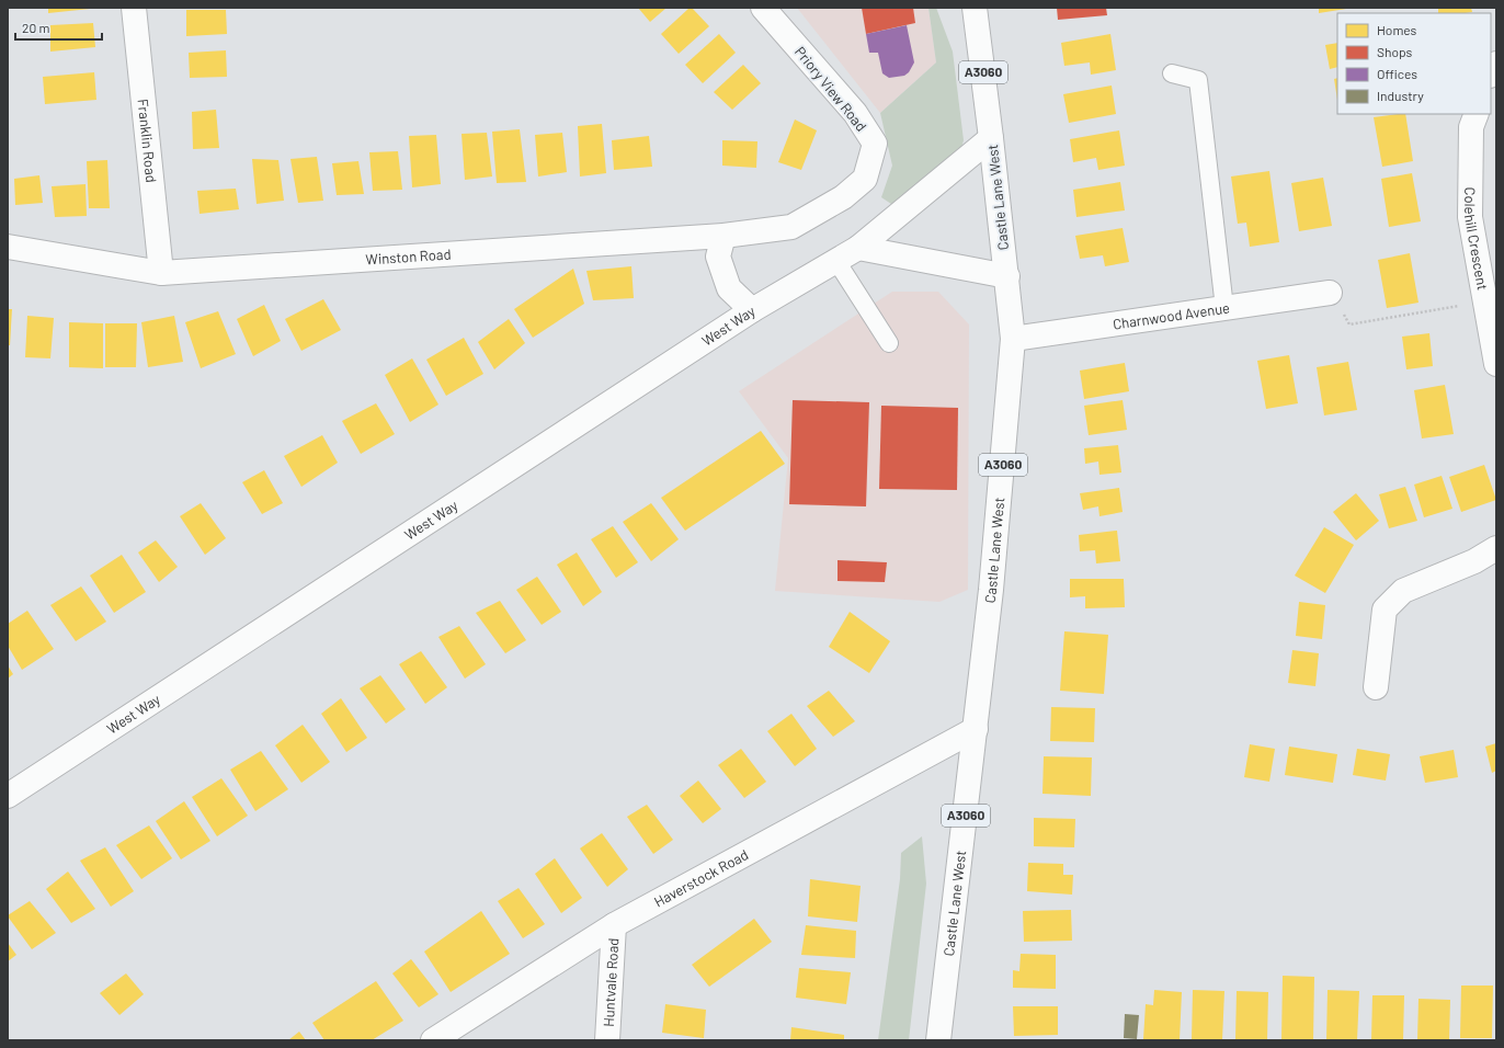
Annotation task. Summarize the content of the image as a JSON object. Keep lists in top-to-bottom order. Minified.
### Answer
{"streets":{"street":["A3060","Priory View Road","Franklin Road","Castle Lane West","Colehill Crescent","Winston Road","Charnwood Avenue","West Way","Haverstock Road","Huntvale Road"]},"crossings":[["Priory View Road","Winston Road"],["Franklin Road","Winston Road"],["Castle Lane West","Charnwood Avenue"],["Castle Lane West","West Way"],["Castle Lane West","Haverstock Road"],["Haverstock Road","Huntvale Road"]],"legend":["Homes","Shops","Offices","Industry"],"scale_bar":"20 m"}
